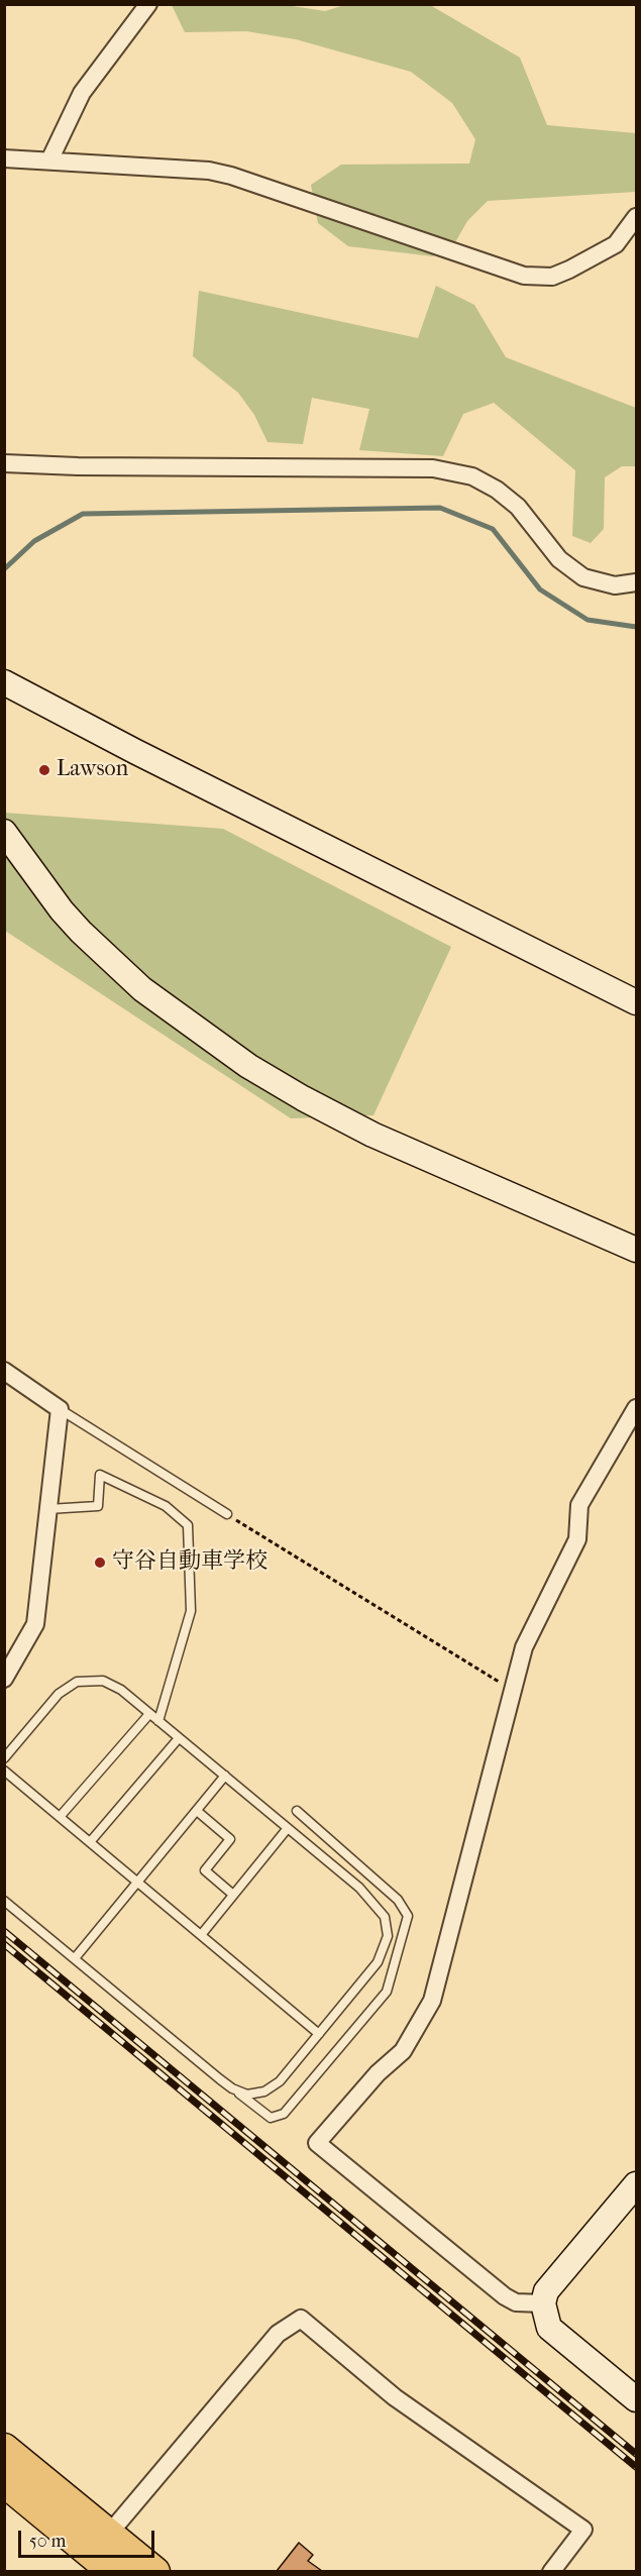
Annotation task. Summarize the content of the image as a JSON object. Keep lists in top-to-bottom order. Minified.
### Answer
{"places":["Lawson","守谷自動車学校"],"scale_bar":"50 m"}
